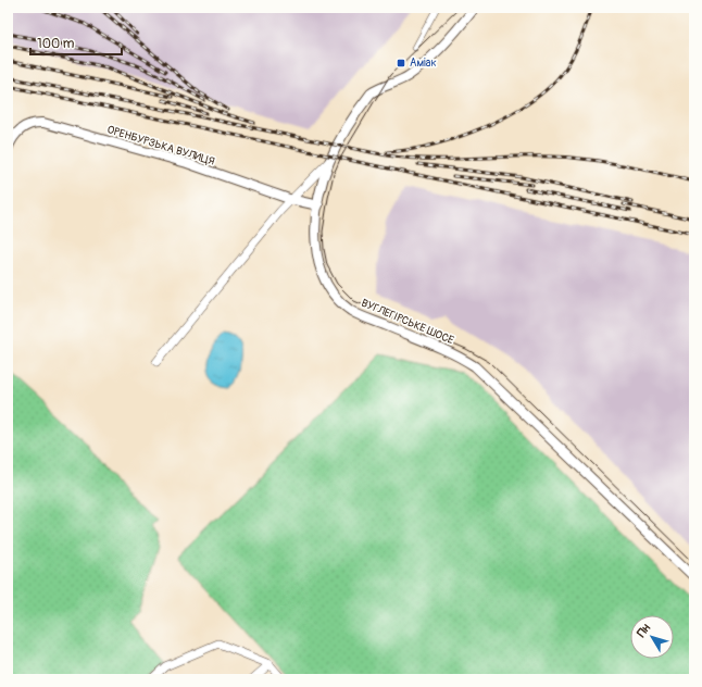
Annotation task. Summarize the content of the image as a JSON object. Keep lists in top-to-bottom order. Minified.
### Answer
{"streets":{"street":["ОРЕНБУРЗЬКА ВУЛИЦЯ","ВУГЛЕГІРСЬКЕ ШОСЕ"]},"crossings":[["ОРЕНБУРЗЬКА ВУЛИЦЯ","ВУГЛЕГІРСЬКЕ ШОСЕ"]],"places":{"transit":["Аміак"]},"scale_bar":"100 m","north":"top left"}
